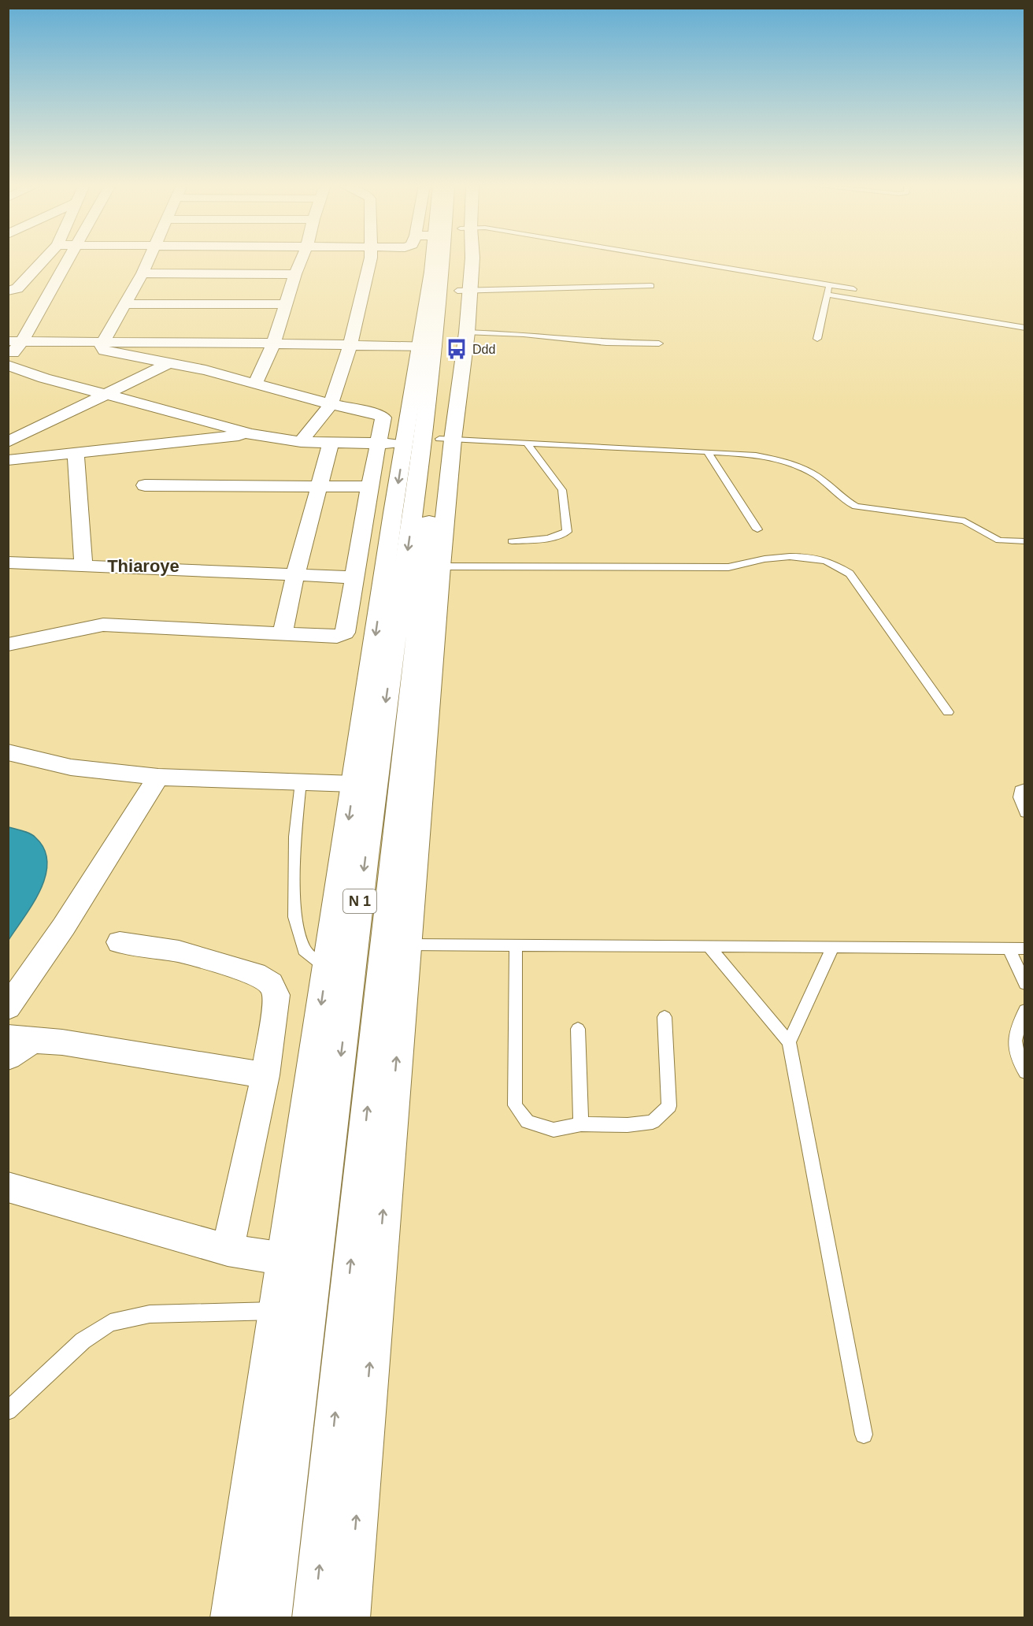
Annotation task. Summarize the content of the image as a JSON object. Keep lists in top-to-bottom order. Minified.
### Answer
{"streets":{"main road":["N 1"]},"districts":["Thiaroye"],"places":{"bus stop":["Ddd"]}}
